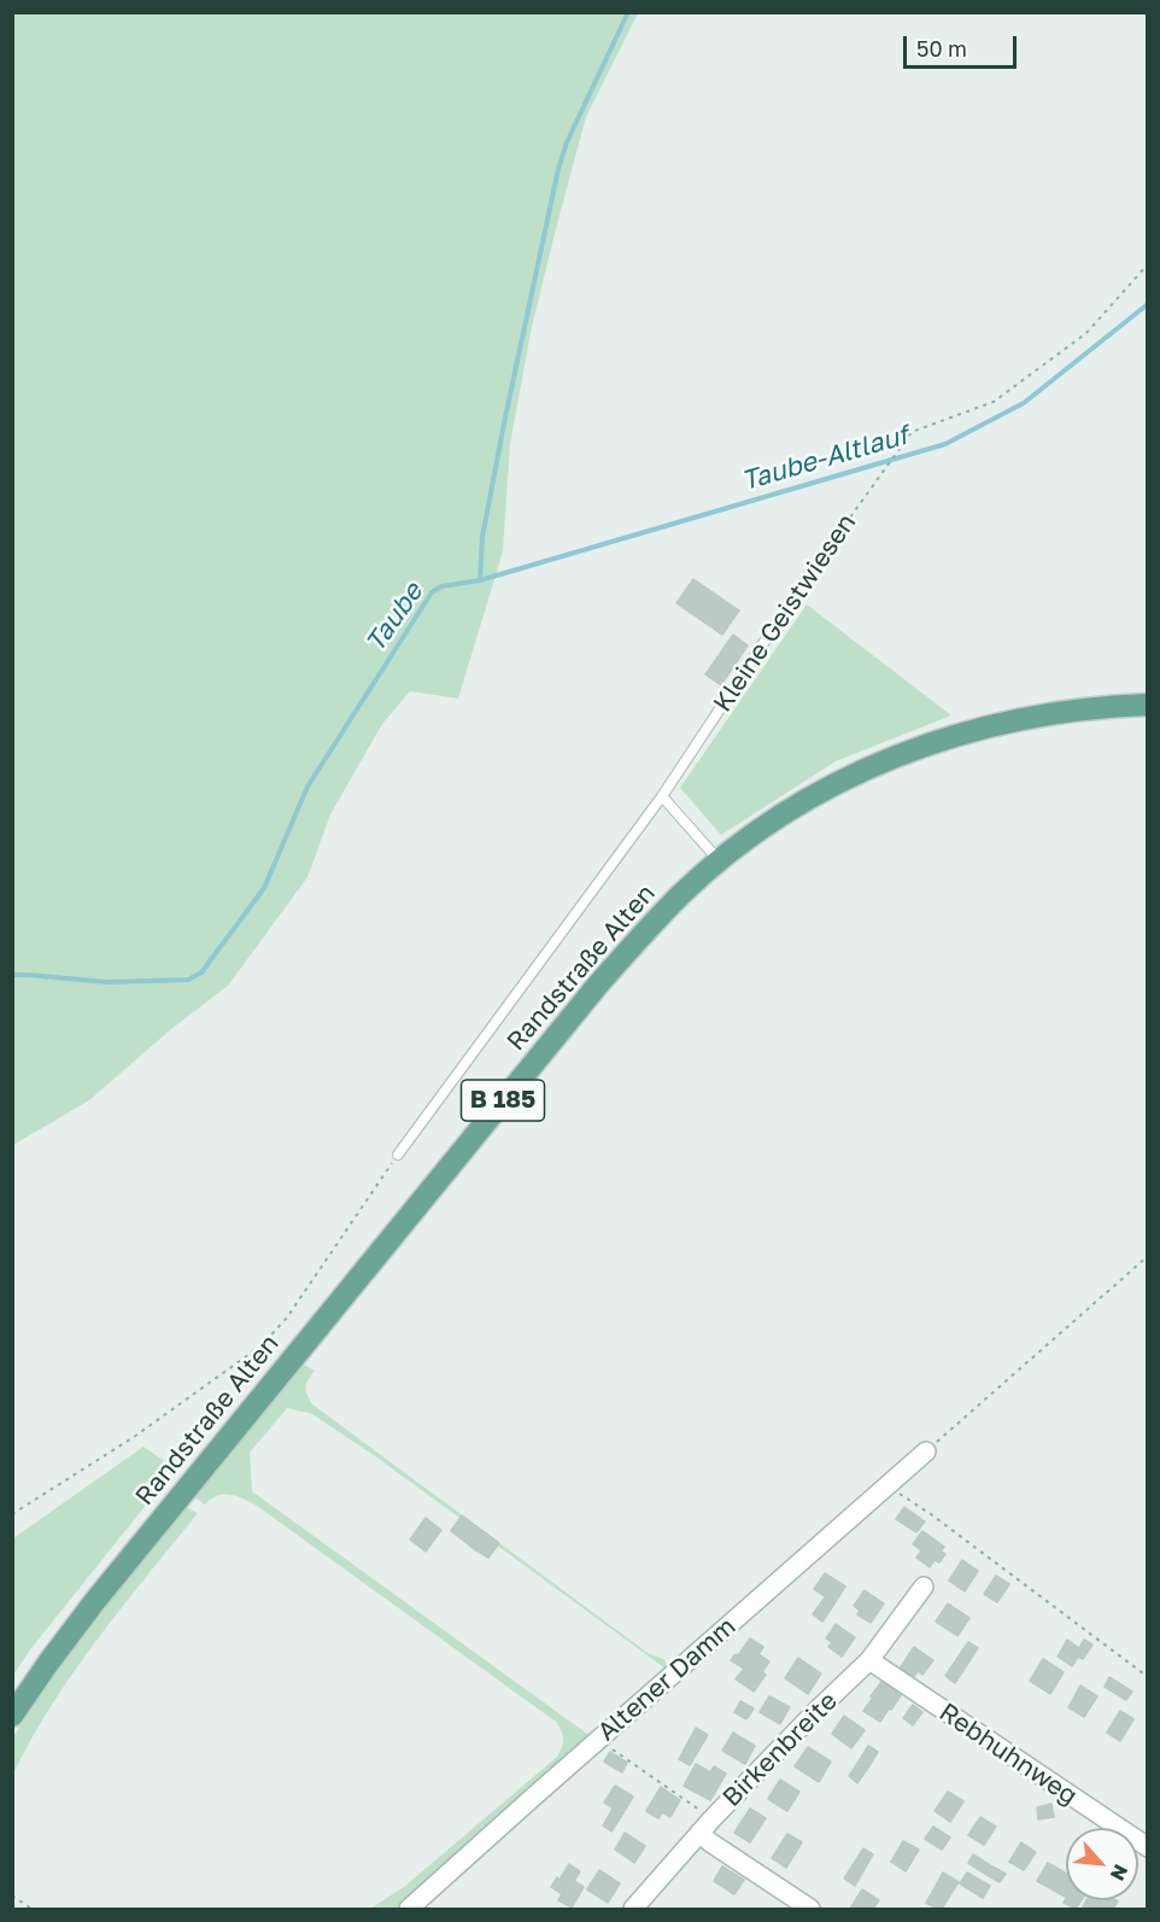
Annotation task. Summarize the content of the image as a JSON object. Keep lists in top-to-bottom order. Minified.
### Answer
{"streets":{"main road":["Randstraße Alten","B 185"],"street":["Altener Damm","Birkenbreite","Rebhuhnweg"],"lane":["Kleine Geistwiesen"]},"crossings":[["Birkenbreite","Rebhuhnweg"]],"water":["Taube-Altlauf","Taube"],"scale_bar":"50 m","north":"bottom right"}
